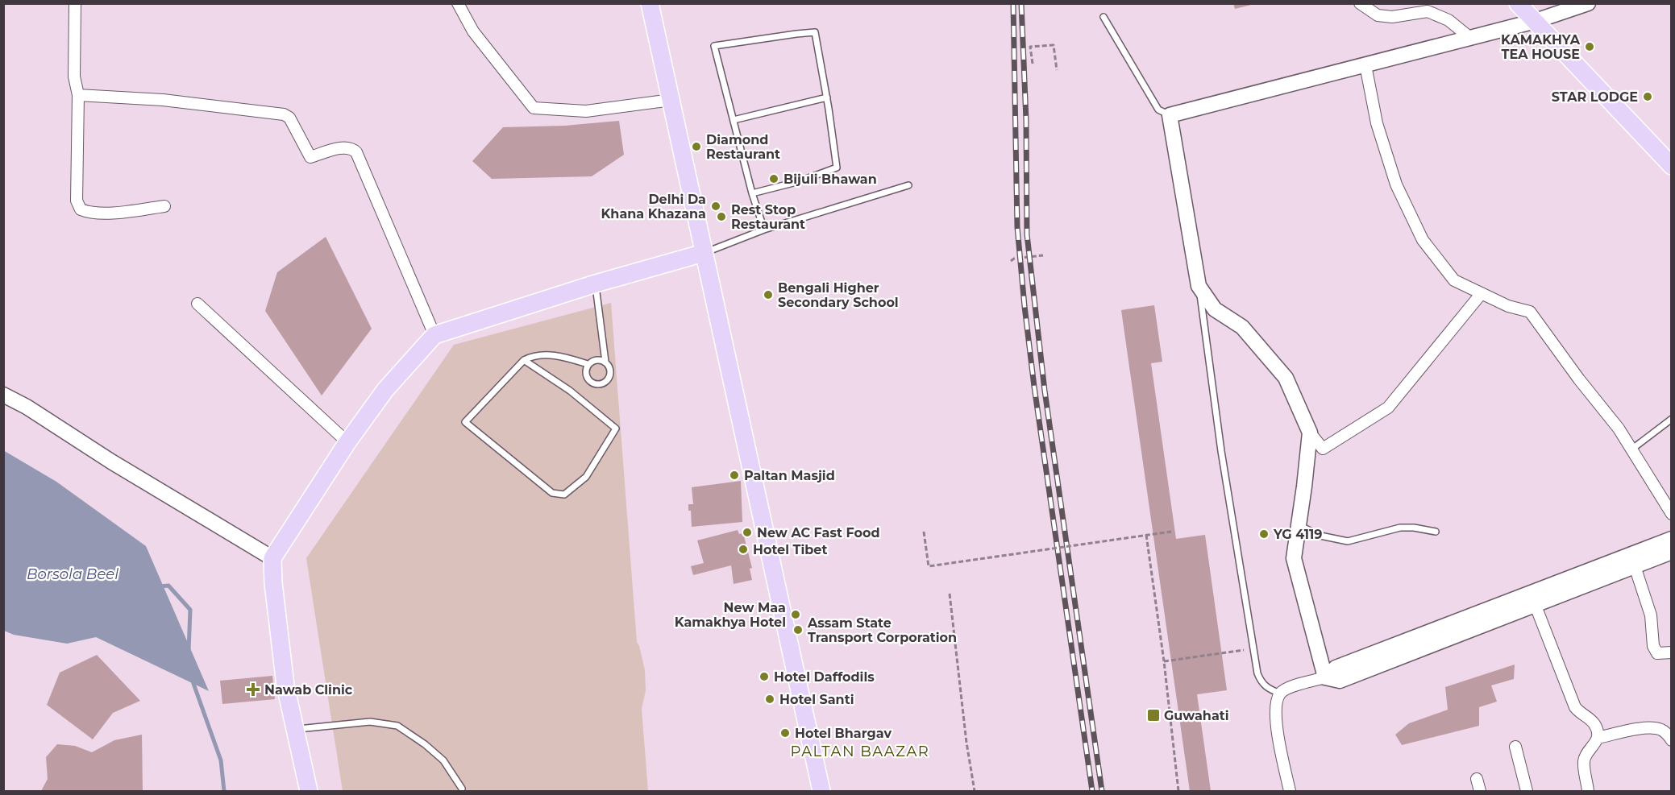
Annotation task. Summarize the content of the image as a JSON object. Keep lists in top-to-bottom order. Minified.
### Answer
{"districts":["PALTAN BAAZAR"],"water":["Borsola Beel"],"places":{"other":["KAMAKHYA TEA HOUSE","STAR LODGE","Diamond Restaurant","Bijuli Bhawan","Delhi Da Khana Khazana","Rest Stop Restaurant","Bengali Higher Secondary School","Paltan Masjid","New AC Fast Food","YG 4119","Hotel Tibet","New Maa Kamakhya Hotel","Assam State Transport Corporation","Hotel Daffodils","Hotel Santi","Hotel Bhargav"],"health":["Nawab Clinic"],"transit":["Guwahati"]}}
